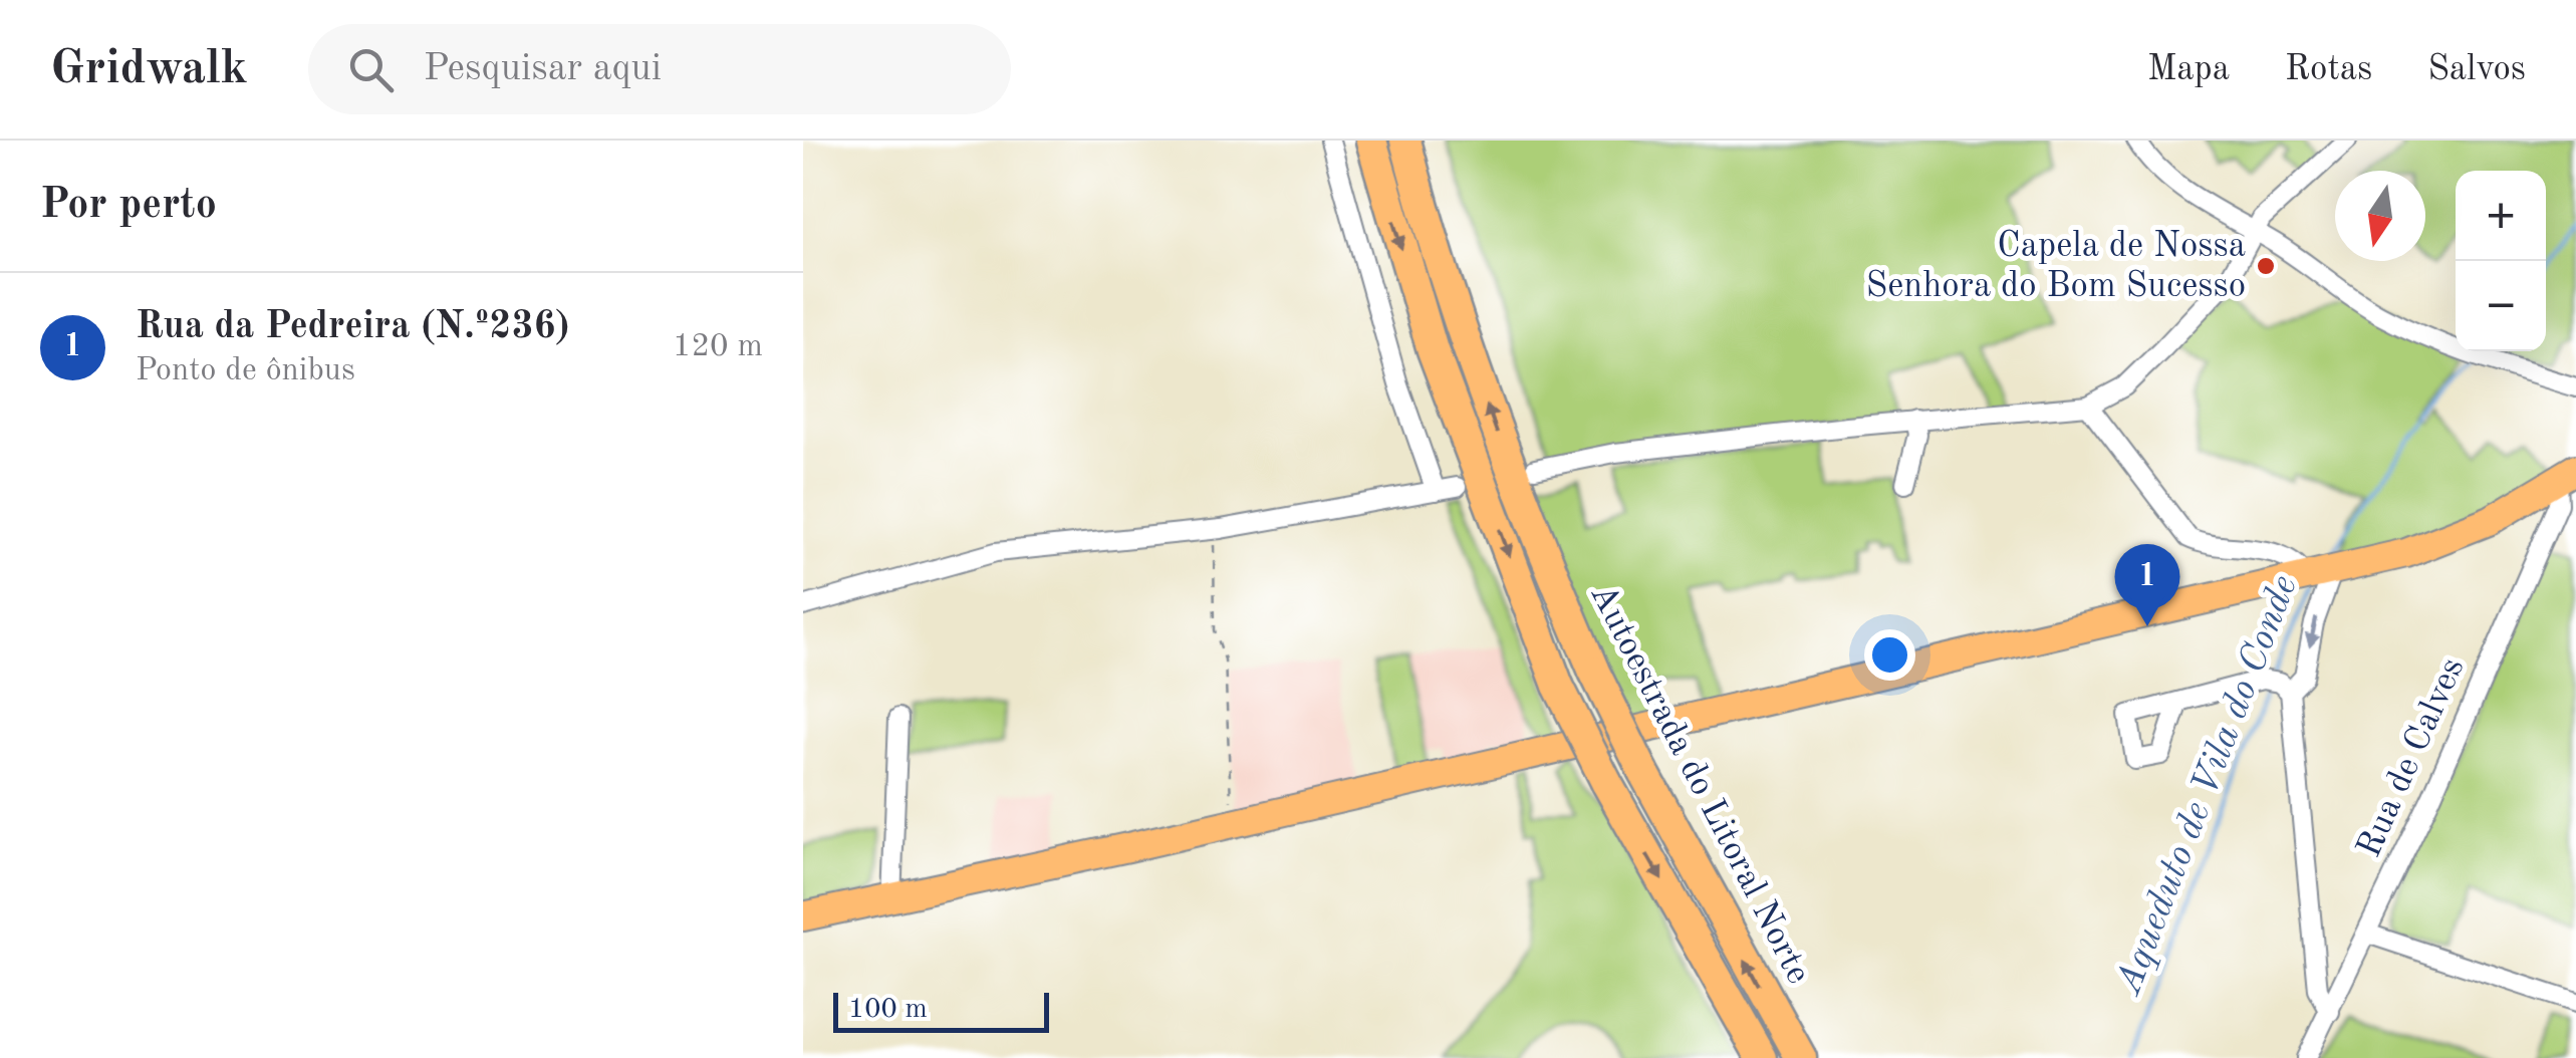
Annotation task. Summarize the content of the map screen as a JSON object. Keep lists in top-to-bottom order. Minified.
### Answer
{"streets":{"highway":["Autoestrada do Litoral Norte"],"street":["Rua de Calves"]},"water":["Aqueduto de Vila do Conde"],"places":["Capela de Nossa Senhora do Bom Sucesso"],"scale_bar":"100 m","north":"bottom","page":{"header":"Gridwalk","search":"Pesquisar aqui","nav":["Mapa","Rotas","Salvos"],"heading":"Por perto","map_buttons":["+","−"],"list":[{"mark":"1","name":"Rua da Pedreira (N.º236)","note":"Ponto de ônibus","value":"120 m"}],"pins":"1","scale":"100 m"}}
